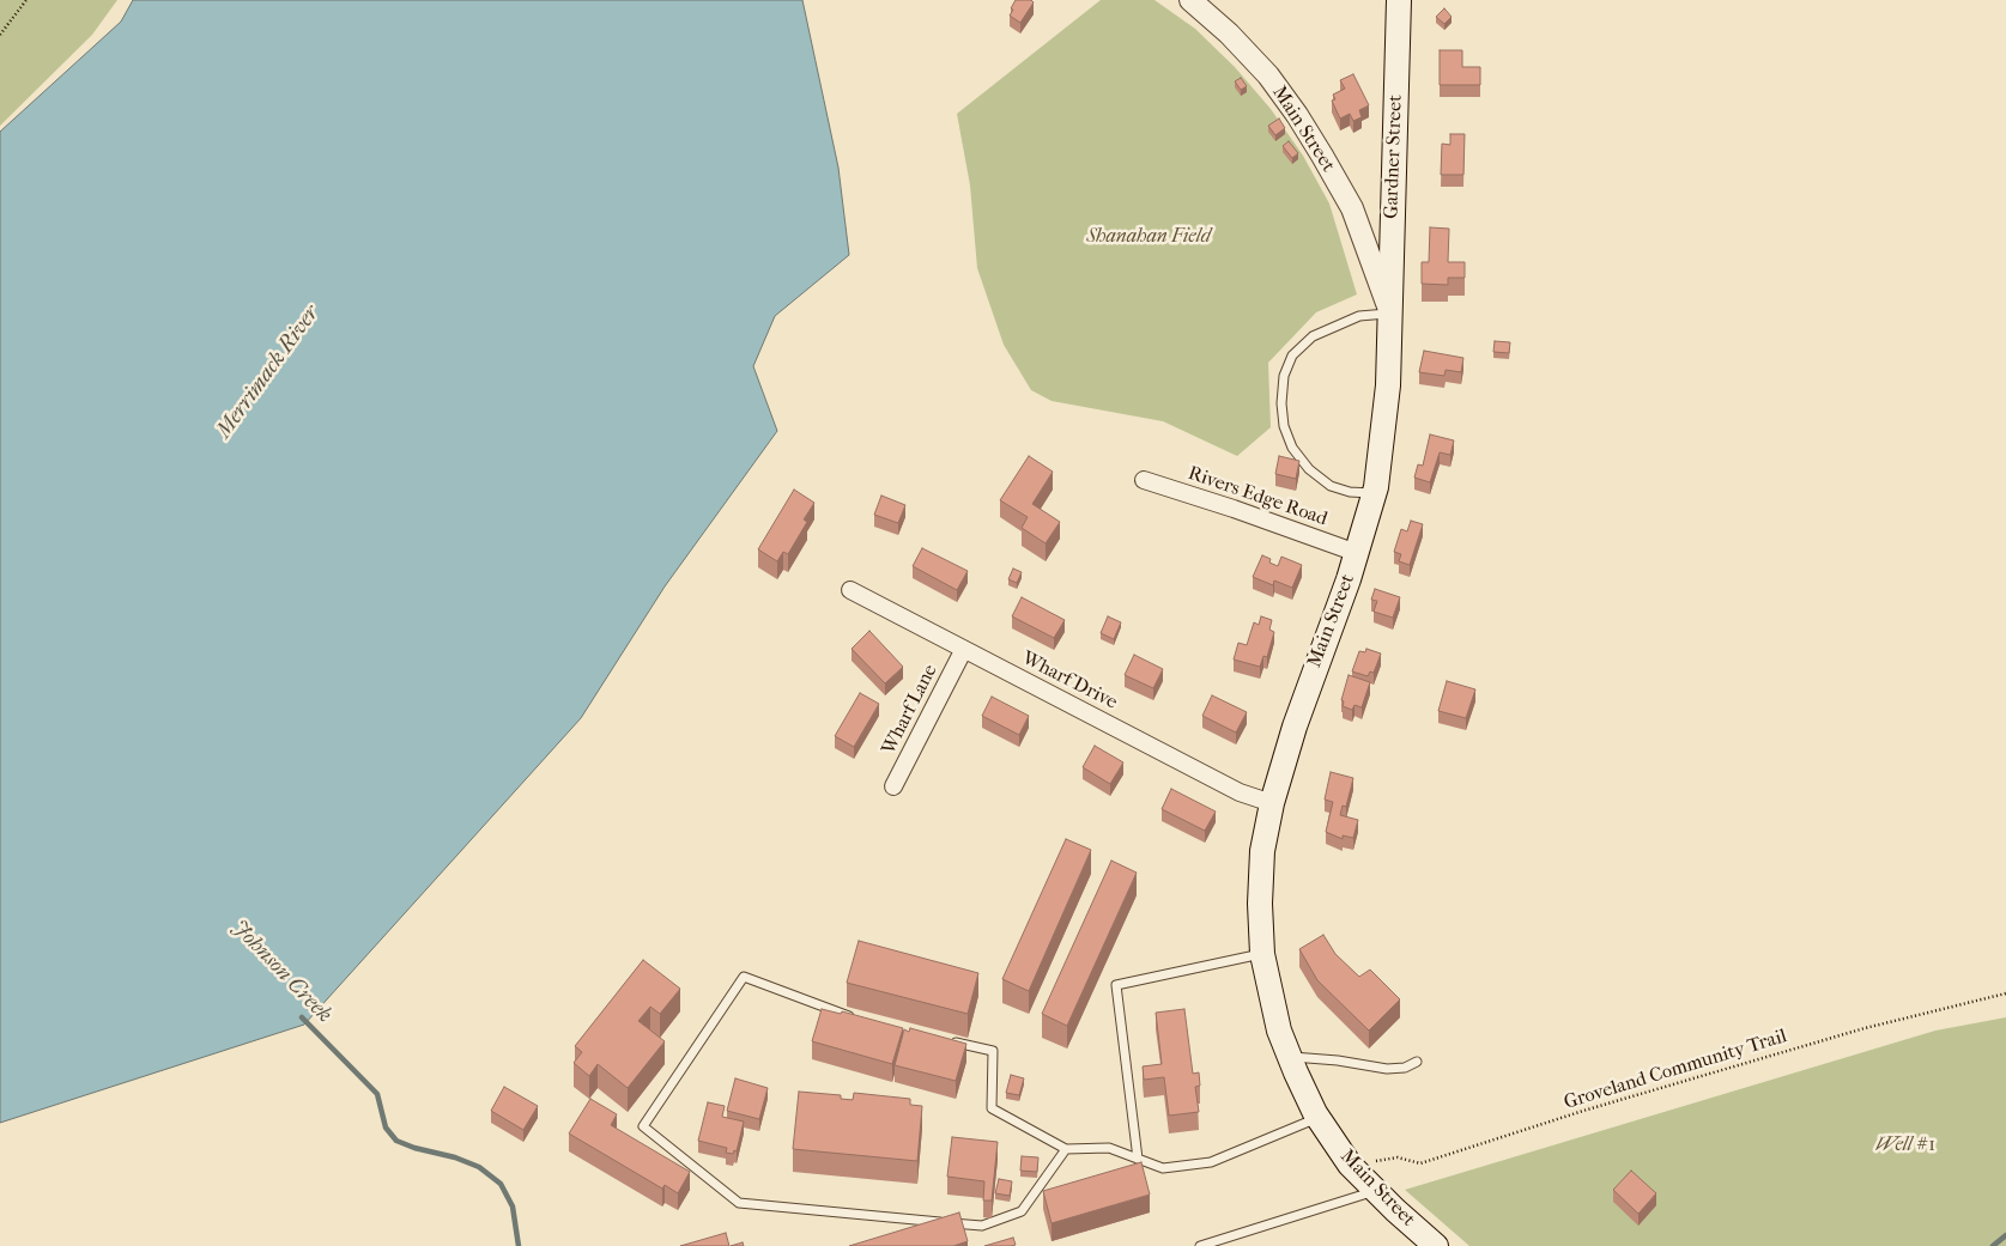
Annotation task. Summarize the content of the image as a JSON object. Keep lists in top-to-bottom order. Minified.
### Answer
{"streets":{"main road":["Main Street","Gardner Street"],"street":["Rivers Edge Road","Wharf Drive","Wharf Lane"],"path":["Groveland Community Trail"]},"crossings":[["Main Street","Gardner Street"],["Main Street","Rivers Edge Road"],["Main Street","Wharf Drive"],["Main Street","Groveland Community Trail"],["Wharf Drive","Wharf Lane"]],"water":["Merrimack River","Johnson Creek"],"parks":["Shanahan Field","Well #1"]}
